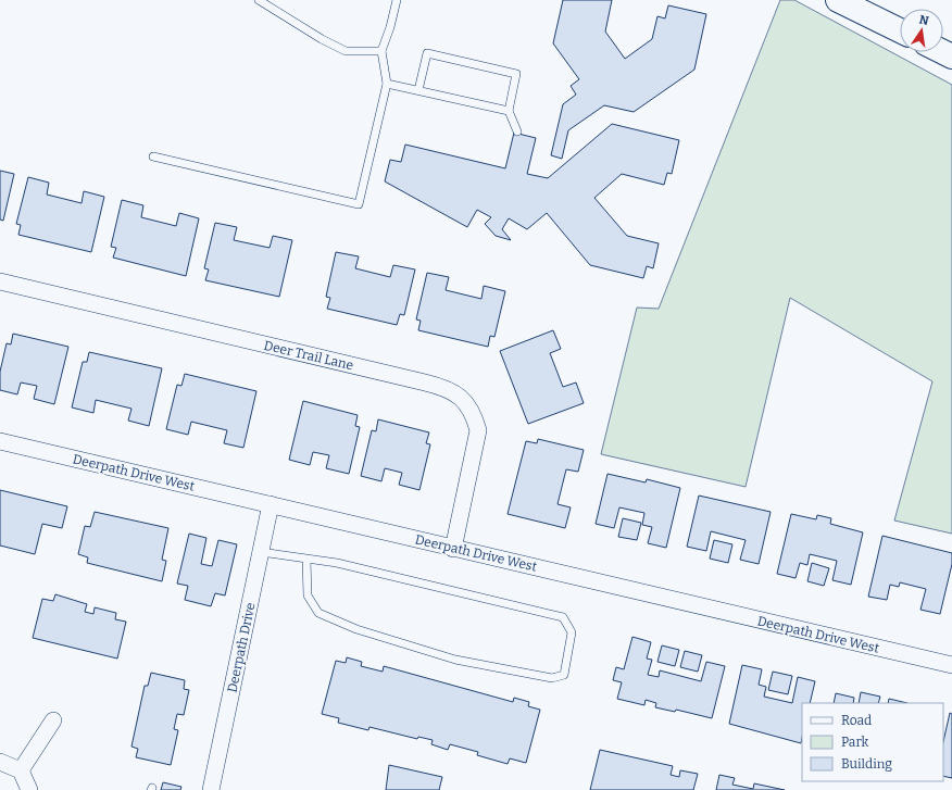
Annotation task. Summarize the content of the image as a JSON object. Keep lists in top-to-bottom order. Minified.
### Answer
{"streets":{"street":["Deer Trail Lane","Deerpath Drive West","Deerpath Drive"]},"crossings":[["Deer Trail Lane","Deerpath Drive West"],["Deerpath Drive West","Deerpath Drive"]],"legend":["Road","Park","Building"],"north":"top"}
